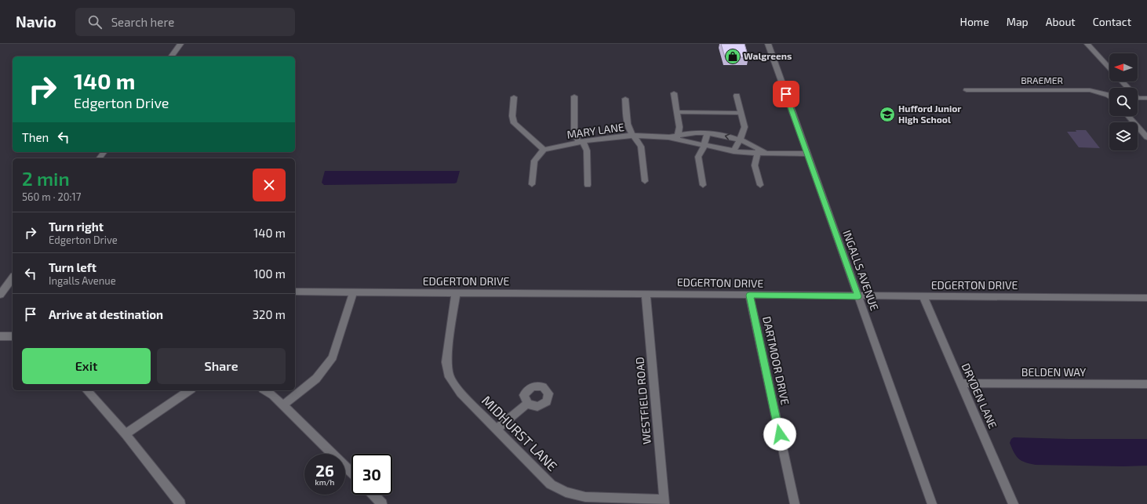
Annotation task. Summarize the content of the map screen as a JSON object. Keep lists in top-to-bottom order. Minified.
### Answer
{"streets":{"street":["BRAEMER","MARY LANE","INGALLS AVENUE","EDGERTON DRIVE","DARTMOOR DRIVE","BELDEN WAY","DRYDEN LANE","WESTFIELD ROAD","MIDHURST LANE"]},"crossings":[["MARY LANE","INGALLS AVENUE"],["INGALLS AVENUE","EDGERTON DRIVE"],["EDGERTON DRIVE","DARTMOOR DRIVE"],["EDGERTON DRIVE","DRYDEN LANE"],["EDGERTON DRIVE","WESTFIELD ROAD"],["EDGERTON DRIVE","MIDHURST LANE"],["BELDEN WAY","DRYDEN LANE"],["WESTFIELD ROAD","MIDHURST LANE"]],"places":{"shop":["Walgreens"],"school or university":["Hufford Junior High School"]},"north":"left","page":{"header":"Navio","search":"Search here","nav":["Home","Map","About","Contact"],"turn":["140 m","Edgerton Drive"],"then":"Then","heading":["2 min","560 m · 20:17"],"list":[{"name":"Turn right","note":"Edgerton Drive","value":"140 m"},{"name":"Turn left","note":"Ingalls Avenue","value":"100 m"},{"name":"Arrive at destination","value":"320 m"}],"buttons":["Exit","Share"],"speed":"26 km/h","limit":"30"}}
